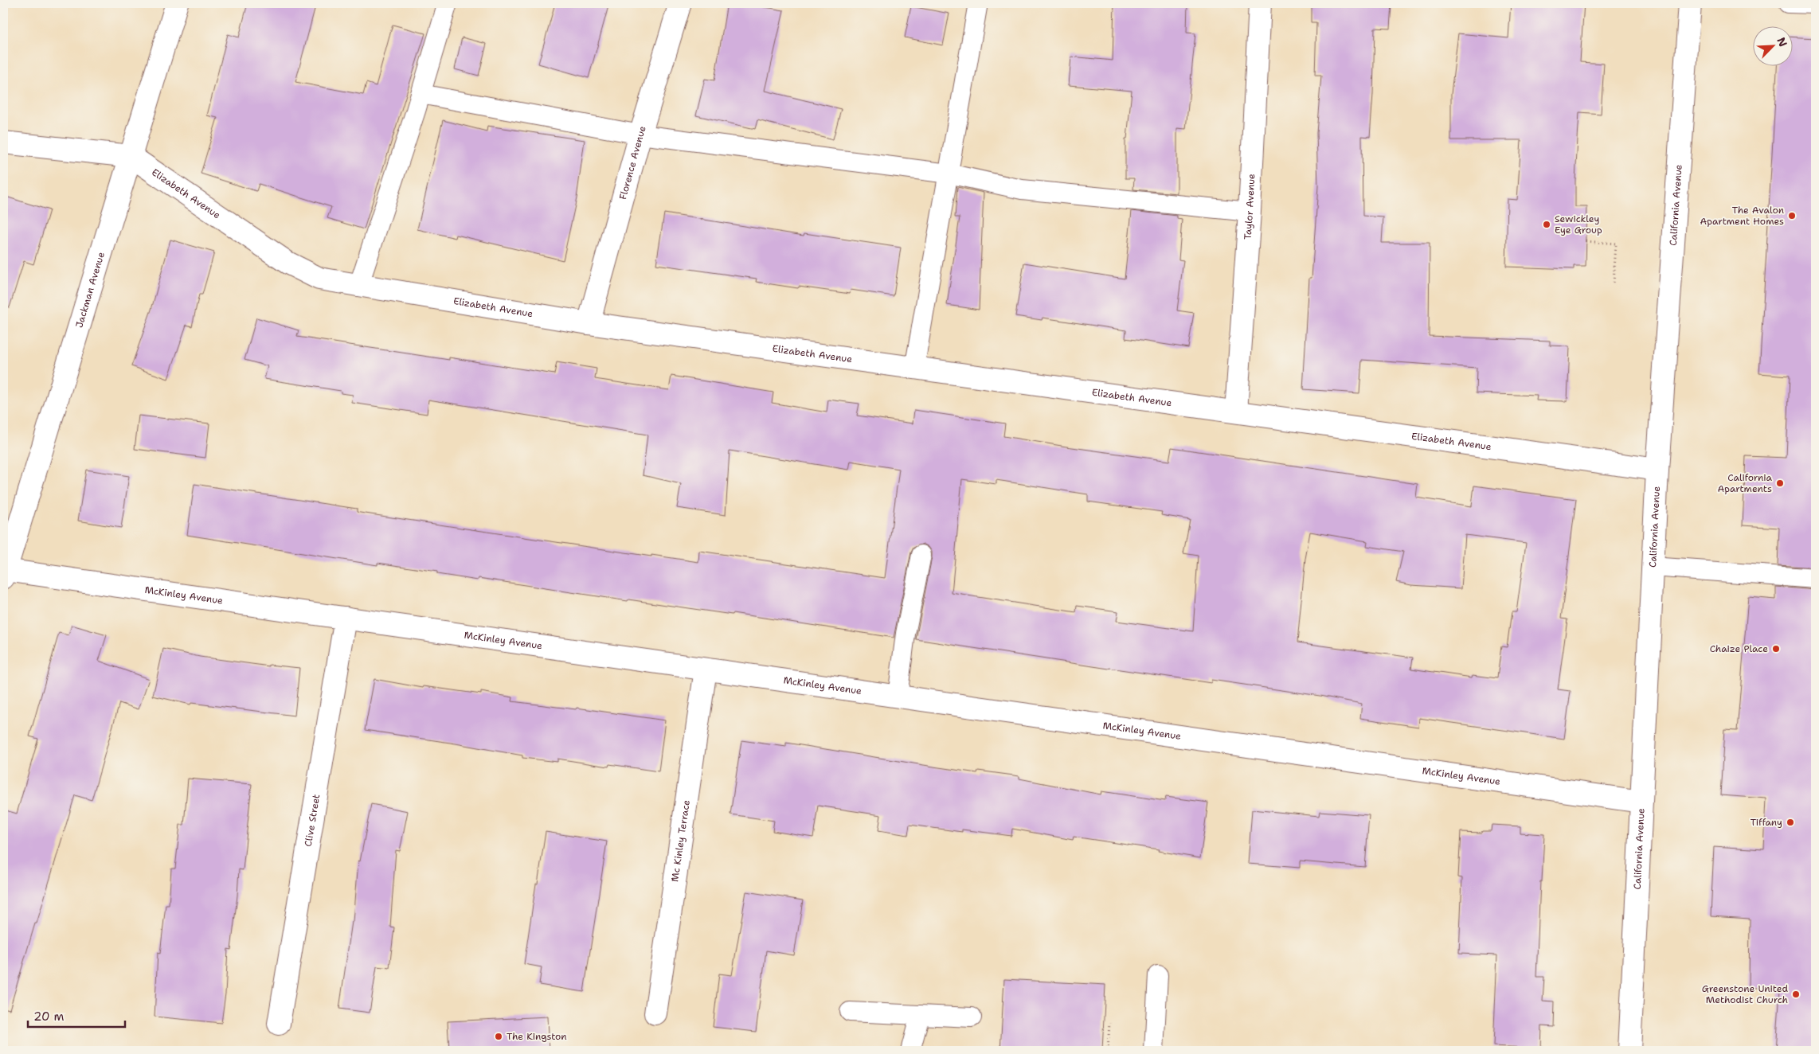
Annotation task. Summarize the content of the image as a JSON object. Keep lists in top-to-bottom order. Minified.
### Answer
{"streets":{"street":["Florence Avenue","Elizabeth Avenue","California Avenue","Taylor Avenue","Jackman Avenue","McKinley Avenue","Clive Street","Mc Kinley Terrace"]},"crossings":[["Florence Avenue","Elizabeth Avenue"],["Elizabeth Avenue","California Avenue"],["Elizabeth Avenue","Taylor Avenue"],["Elizabeth Avenue","Jackman Avenue"],["California Avenue","McKinley Avenue"],["Jackman Avenue","McKinley Avenue"],["McKinley Avenue","Clive Street"],["McKinley Avenue","Mc Kinley Terrace"]],"places":["The Avalon Apartment Homes","Sewickley Eye Group","California Apartments","Chaize Place","Tiffany","Greenstone United Methodist Church","The Kingston"],"scale_bar":"20 m","north":"top right"}
